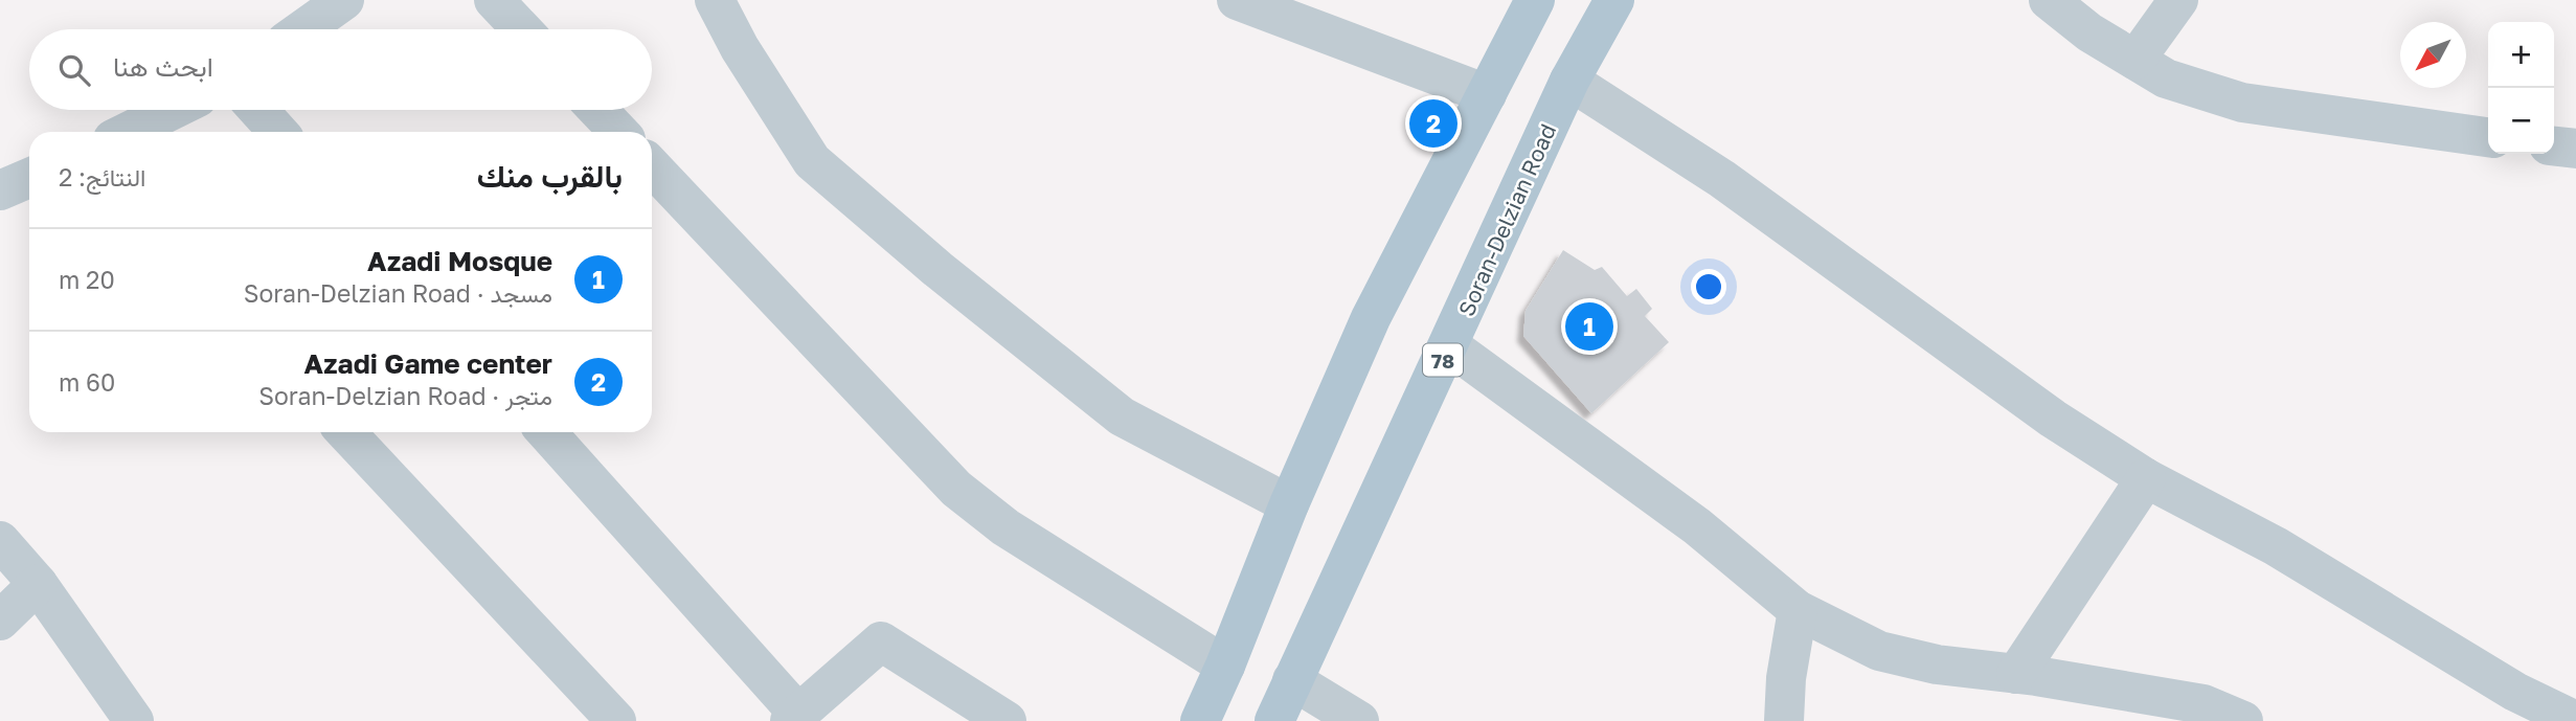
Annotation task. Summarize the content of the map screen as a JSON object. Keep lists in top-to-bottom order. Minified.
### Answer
{"streets":{"main road":["Soran-Delzian Road","78"]},"north":"bottom left","page":{"map_buttons":["+","−"],"search":"ابحث هنا","pins":["2","1"],"heading":["بالقرب منك","النتائج: 2"],"list":[{"mark":"1","name":"Azadi Mosque","note":"مسجد · Soran-Delzian Road","value":"20 m"},{"mark":"2","name":"Azadi Game center","note":"متجر · Soran-Delzian Road","value":"60 m"}]}}
